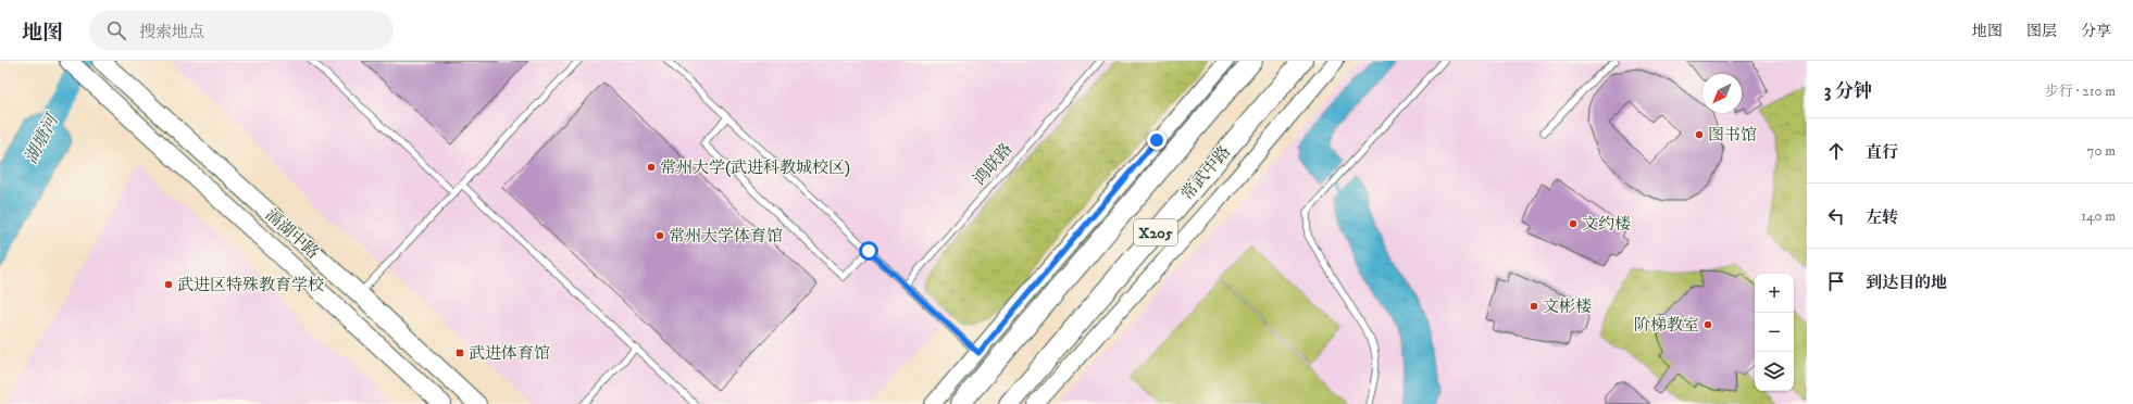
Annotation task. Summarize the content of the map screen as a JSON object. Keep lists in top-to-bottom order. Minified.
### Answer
{"streets":{"main road":["常武中路","X205","滆湖中路"],"lane":["鸿联路"]},"water":["湖塘河"],"places":{"other":["图书馆","常州大学(武进科教城校区)","文约楼","常州大学体育馆","武进区特殊教育学校","文彬楼","阶梯教室"],"transit":["武进体育馆"]},"north":"bottom left","page":{"header":"地图","search":"搜索地点","nav":["地图","图层","分享"],"heading":["3 分钟","步行 · 210 m"],"list":[["直行","70 m"],["左转","140 m"],"到达目的地"],"map_buttons":["+","−"]}}
